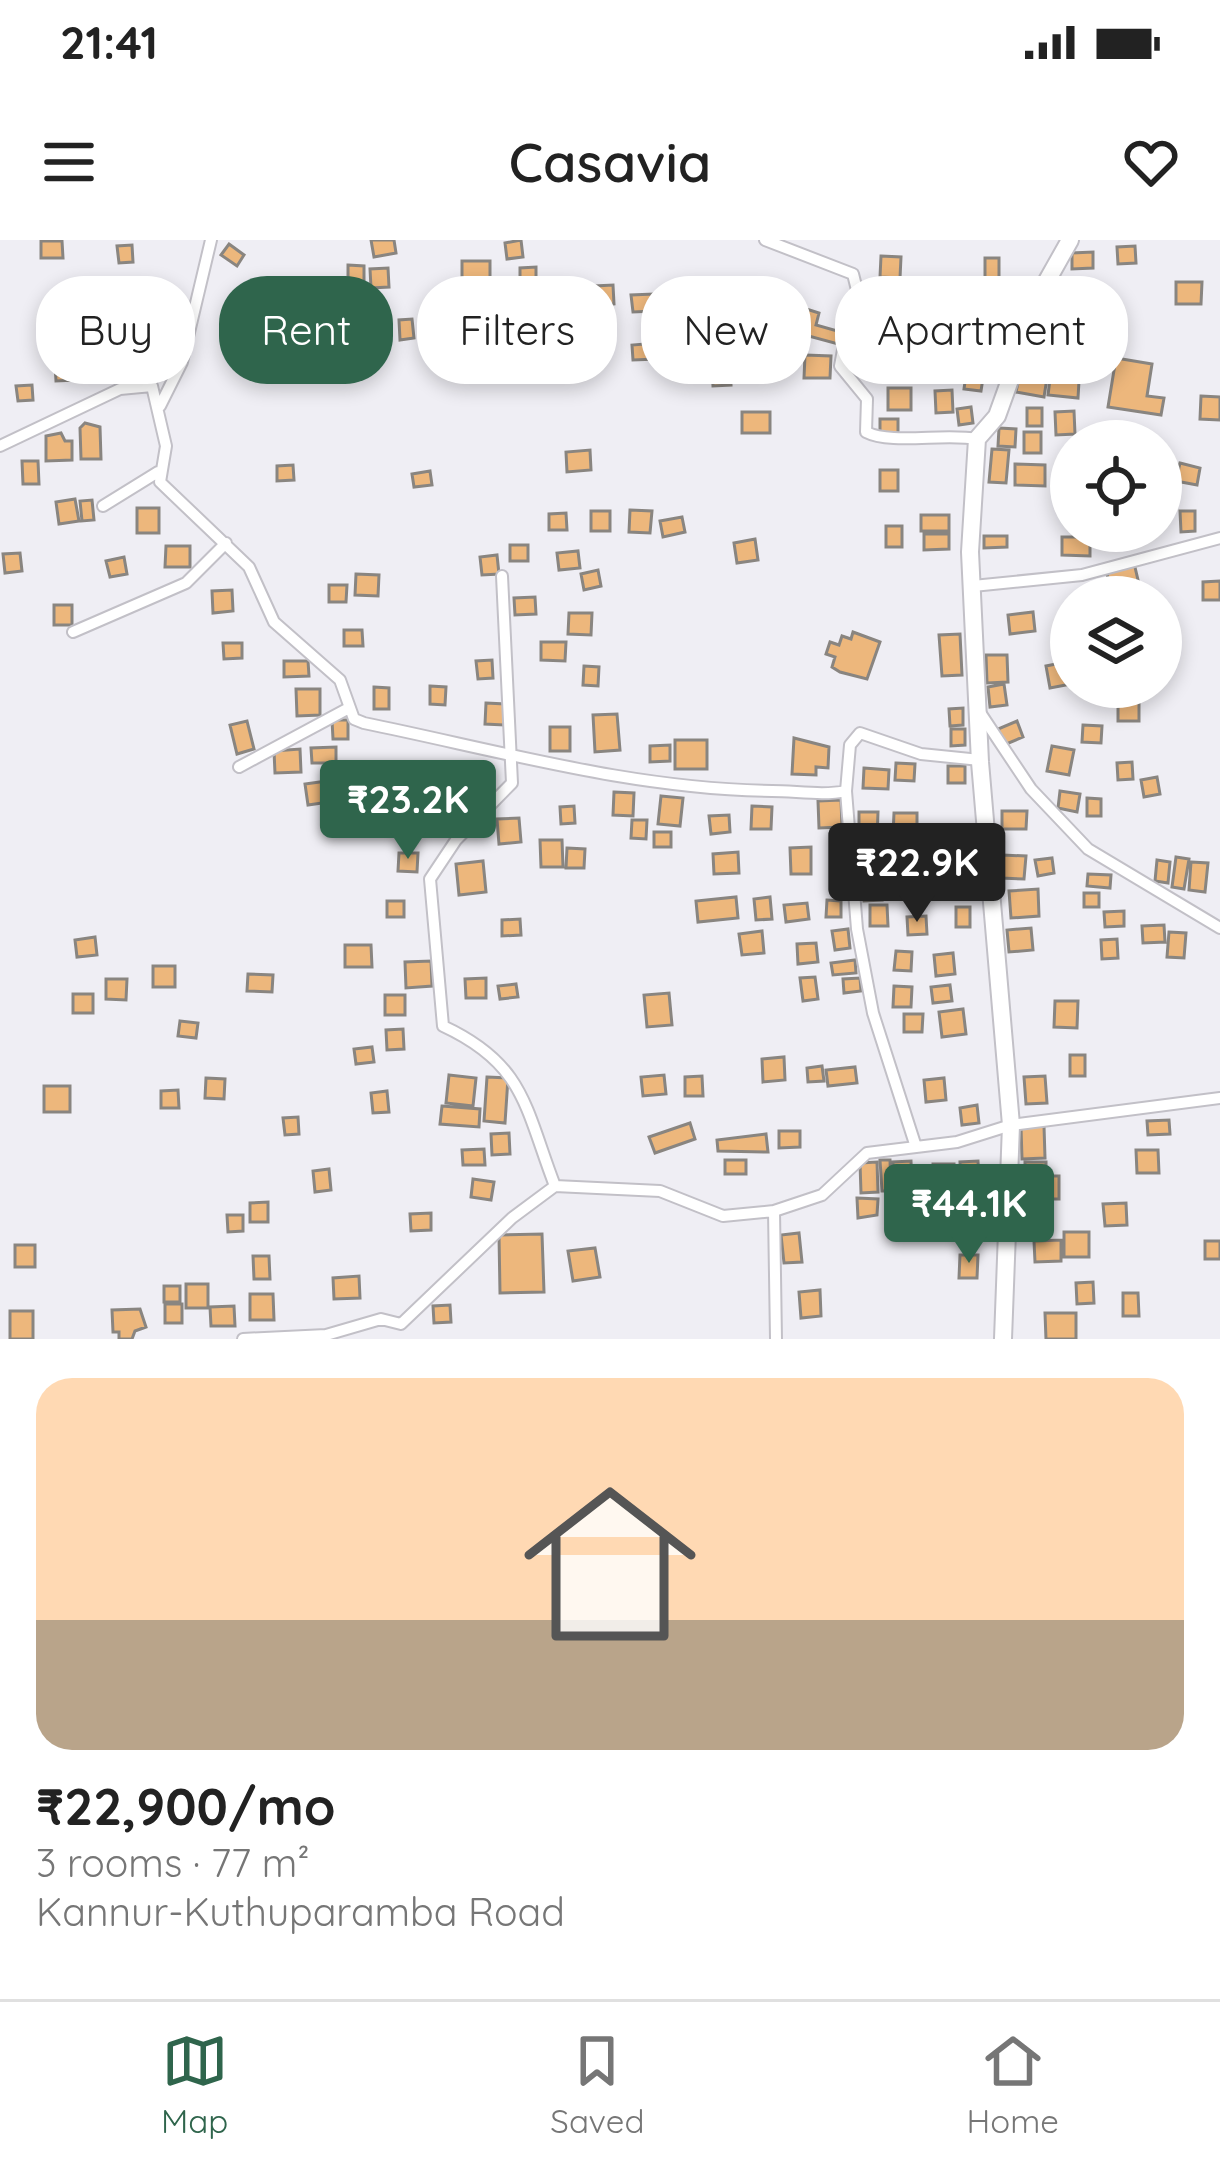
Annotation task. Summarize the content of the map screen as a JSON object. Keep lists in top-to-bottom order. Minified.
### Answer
{"page":{"status":"21:41","header":"Casavia","chip":["Buy","Rent","Filters","New","Apartment"],"price":["₹23.2K","₹22.9K","₹44.1K"],"list":[{"name":"₹22,900/mo","note":"3 rooms · 77 m² · Kannur-Kuthuparamba Road"}],"tabs":["Map","Saved","Home"]}}
